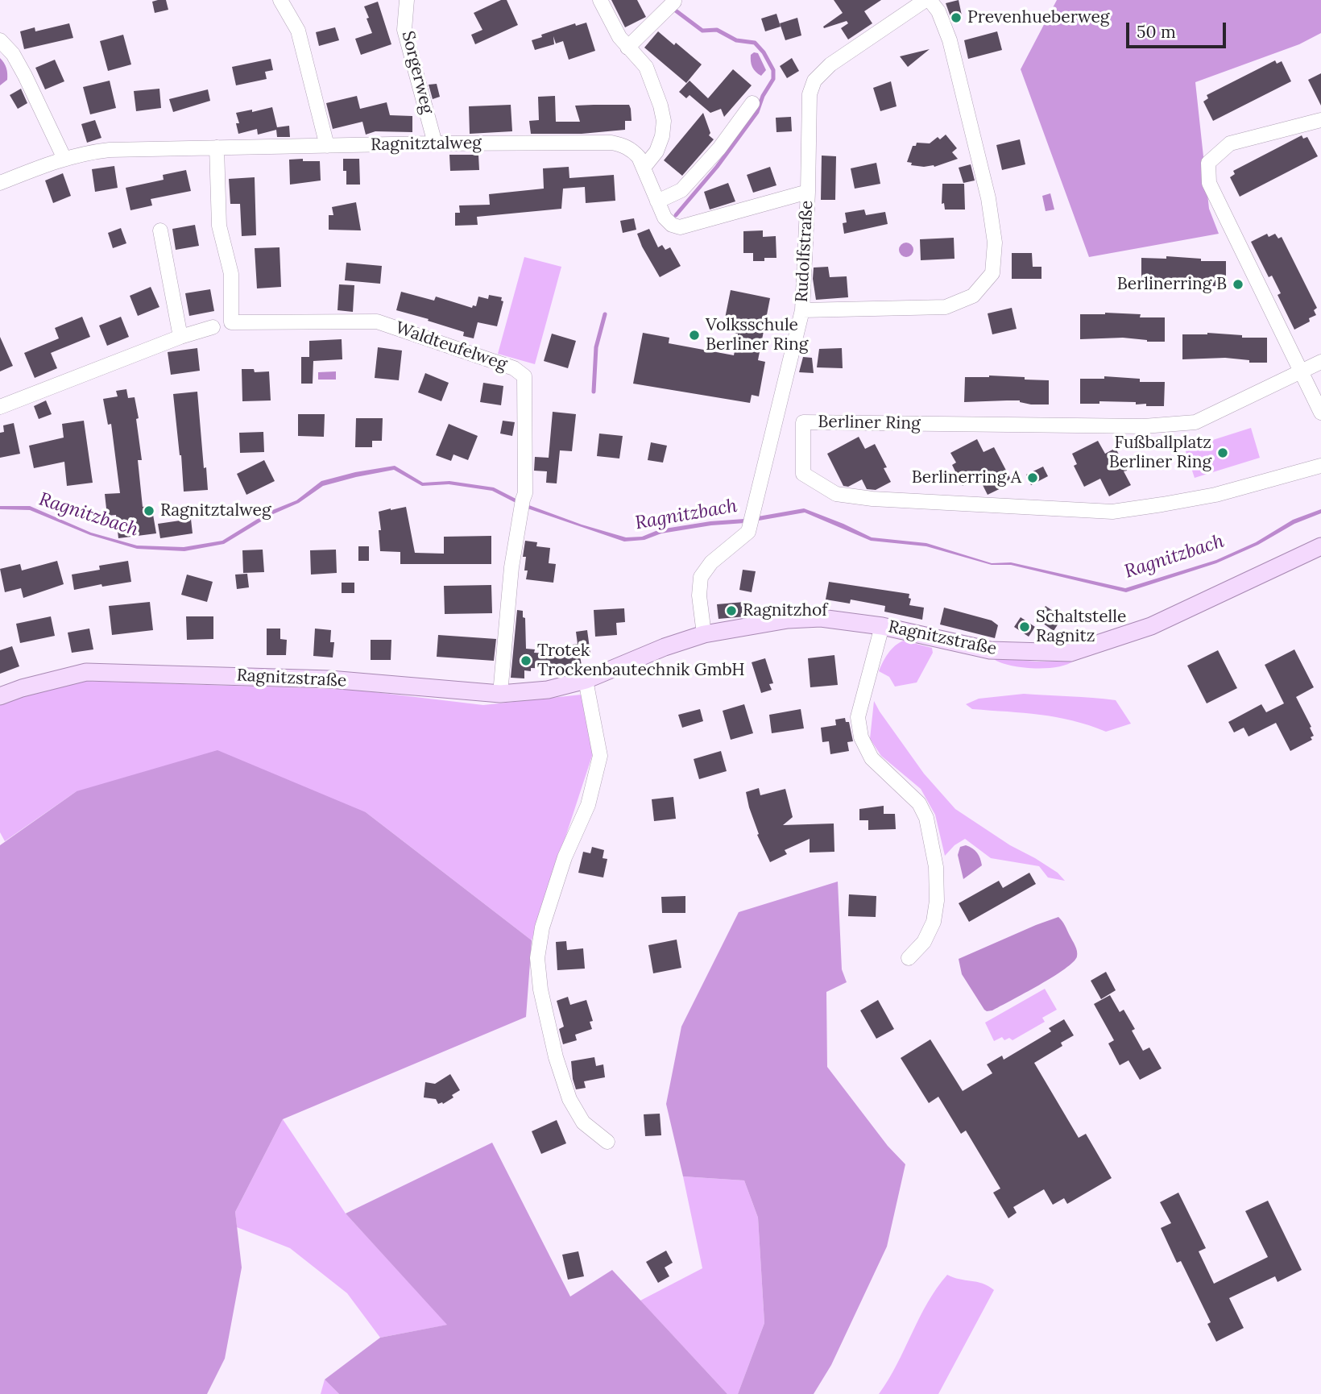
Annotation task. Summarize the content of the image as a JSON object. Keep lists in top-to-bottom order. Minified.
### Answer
{"streets":{"main road":["Ragnitzstraße"],"street":["Sorgerweg","Ragnitztalweg","Rudolfstraße","Waldteufelweg","Berliner Ring"]},"crossings":[["Sorgerweg","Ragnitztalweg"],["Ragnitztalweg","Rudolfstraße"],["Ragnitztalweg","Waldteufelweg"],["Rudolfstraße","Ragnitzstraße"],["Waldteufelweg","Ragnitzstraße"]],"water":["Ragnitzbach"],"places":["Prevenhueberweg","Berlinerring B","Volksschule Berliner Ring","Fußballplatz Berliner Ring","Berlinerring A","Ragnitztalweg","Ragnitzhof","Schaltstelle Ragnitz","Trotek Trockenbautechnik GmbH"],"scale_bar":"50 m"}
